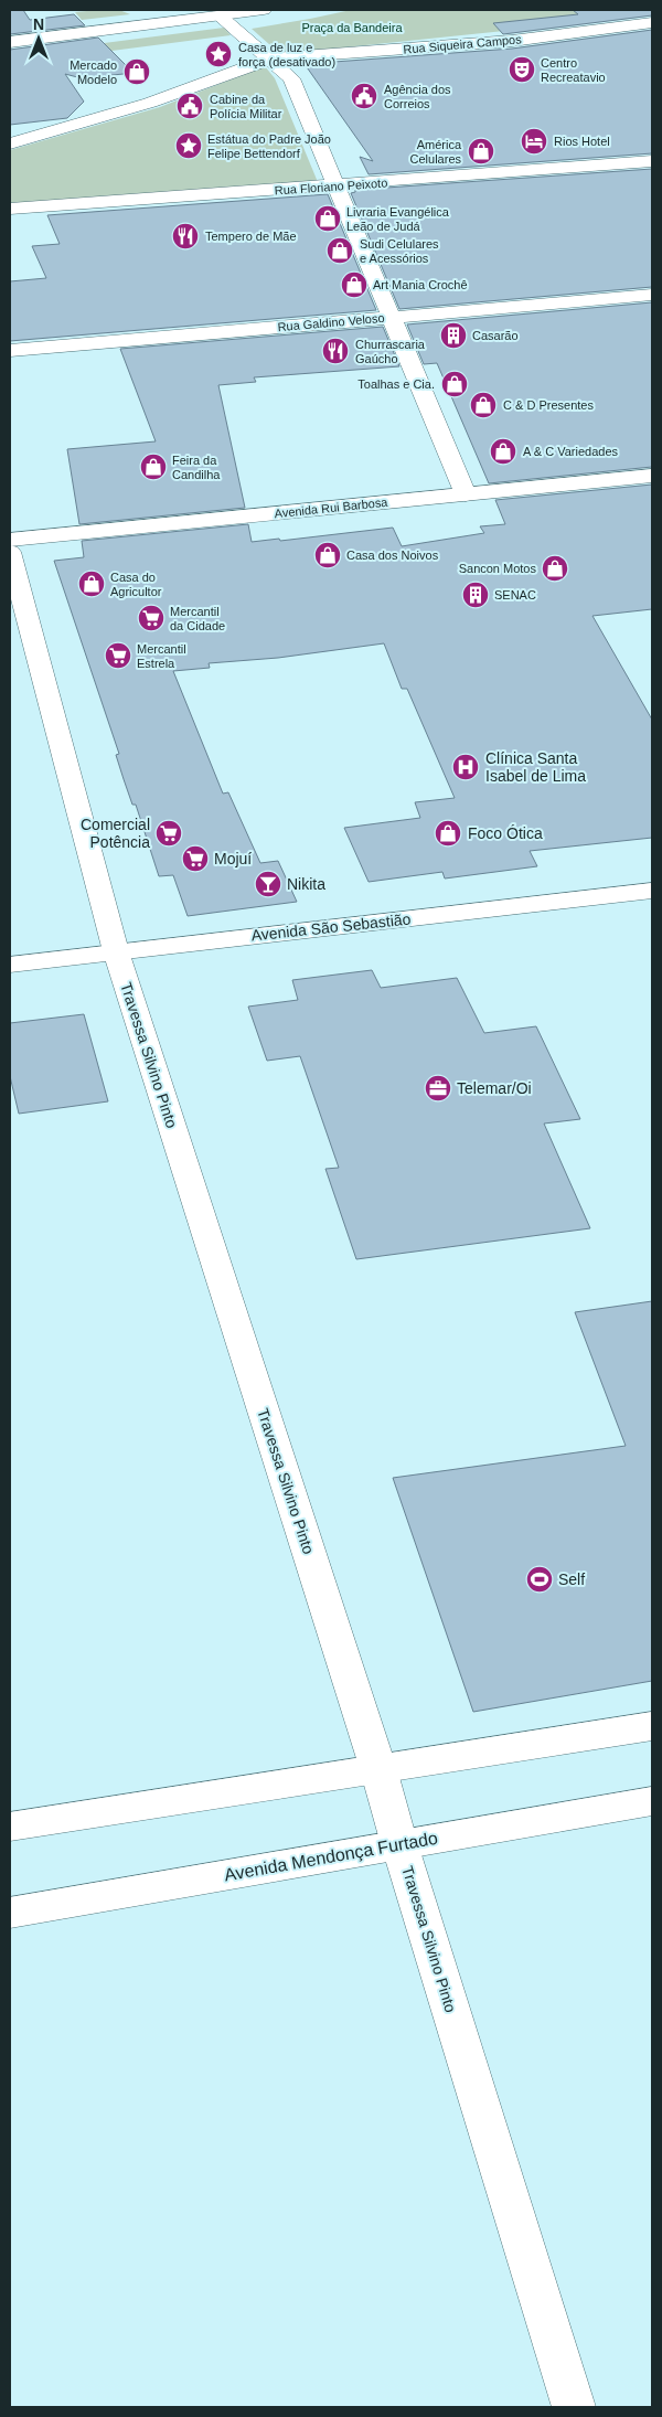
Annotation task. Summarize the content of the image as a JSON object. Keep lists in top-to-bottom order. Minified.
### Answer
{"streets":{"street":["Rua Siqueira Campos","Rua Floriano Peixoto","Rua Galdino Veloso","Avenida Rui Barbosa","Avenida São Sebastião","Travessa Silvino Pinto","Avenida Mendonça Furtado"]},"crossings":[["Avenida São Sebastião","Travessa Silvino Pinto"],["Travessa Silvino Pinto","Avenida Mendonça Furtado"]],"parks":["Praça da Bandeira"],"places":{"place":["Casa de luz e força (desativado)","Estátua do Padre João Felipe Bettendorf"],"theatre":["Centro Recreatavio"],"shop":["Mercado Modelo","América Celulares","Livraria Evangélica Leão de Judá","Sudi Celulares e Acessórios","Art Mania Crochê","Toalhas e Cia.","C & D Presentes","A & C Variedades","Feira da Candilha","Casa dos Noivos","Sancon Motos","Casa do Agricultor","Foco Ótica"],"public building":["Agência dos Correios","Cabine da Polícia Militar"],"hotel":["Rios Hotel"],"restaurant":["Tempero de Mãe","Churrascaria Gaúcho"],"building":["Casarão","SENAC"],"supermarket":["Mercantil da Cidade","Mercantil Estrela","Comercial Potência","Mojuí"],"hospital":["Clínica Santa Isabel de Lima"],"bar":["Nikita"],"office":["Telemar/Oi"],"sports":["Self"]},"north":"top"}
